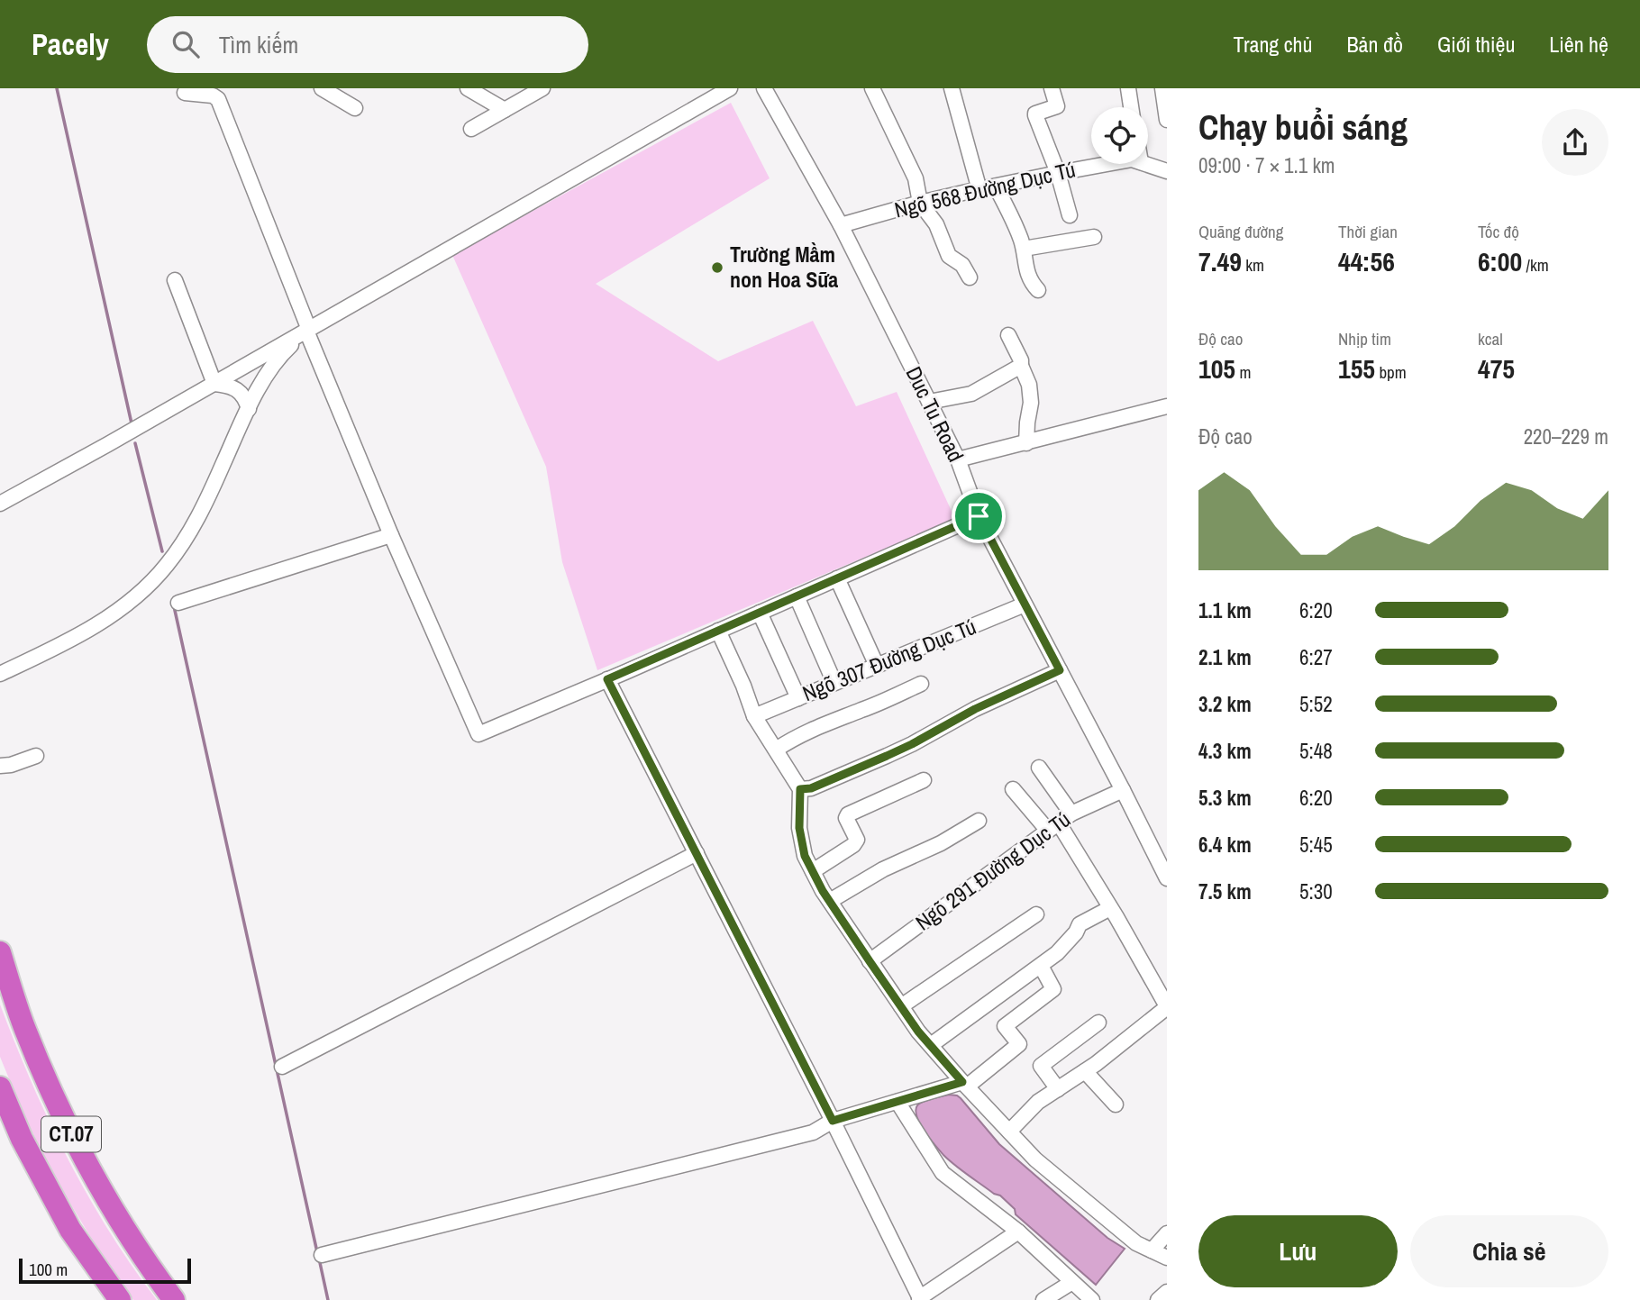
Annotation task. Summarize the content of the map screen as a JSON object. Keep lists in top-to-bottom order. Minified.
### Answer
{"streets":{"highway":["CT.07"],"street":["Ngõ 568 Đường Dục Tú","Duc Tu Road","Ngõ 307 Đường Dục Tú","Ngõ 291 Đường Dục Tú"]},"crossings":[["Ngõ 568 Đường Dục Tú","Duc Tu Road"],["Duc Tu Road","Ngõ 307 Đường Dục Tú"],["Duc Tu Road","Ngõ 291 Đường Dục Tú"]],"places":["Trường Mầm non Hoa Sữa"],"scale_bar":"100 m","page":{"header":"Pacely","search":"Tìm kiếm","nav":["Trang chủ","Bản đồ","Giới thiệu","Liên hệ"],"heading":["Chạy buổi sáng","09:00 · 7 × 1.1 km"],"stats":[["Quãng đường","7.49 km"],["Thời gian","44:56"],["Tốc độ","6:00 /km"],["Độ cao","105 m"],["Nhịp tim","155 bpm"],["kcal","475"]],"chart":["Độ cao","220–229 m"],"list":[{"name":"1.1 km","note":"6:20"},{"name":"2.1 km","note":"6:27"},{"name":"3.2 km","note":"5:52"},{"name":"4.3 km","note":"5:48"},{"name":"5.3 km","note":"6:20"},{"name":"6.4 km","note":"5:45"},{"name":"7.5 km","note":"5:30"}],"buttons":["Lưu","Chia sẻ"],"scale":"100 m"}}
